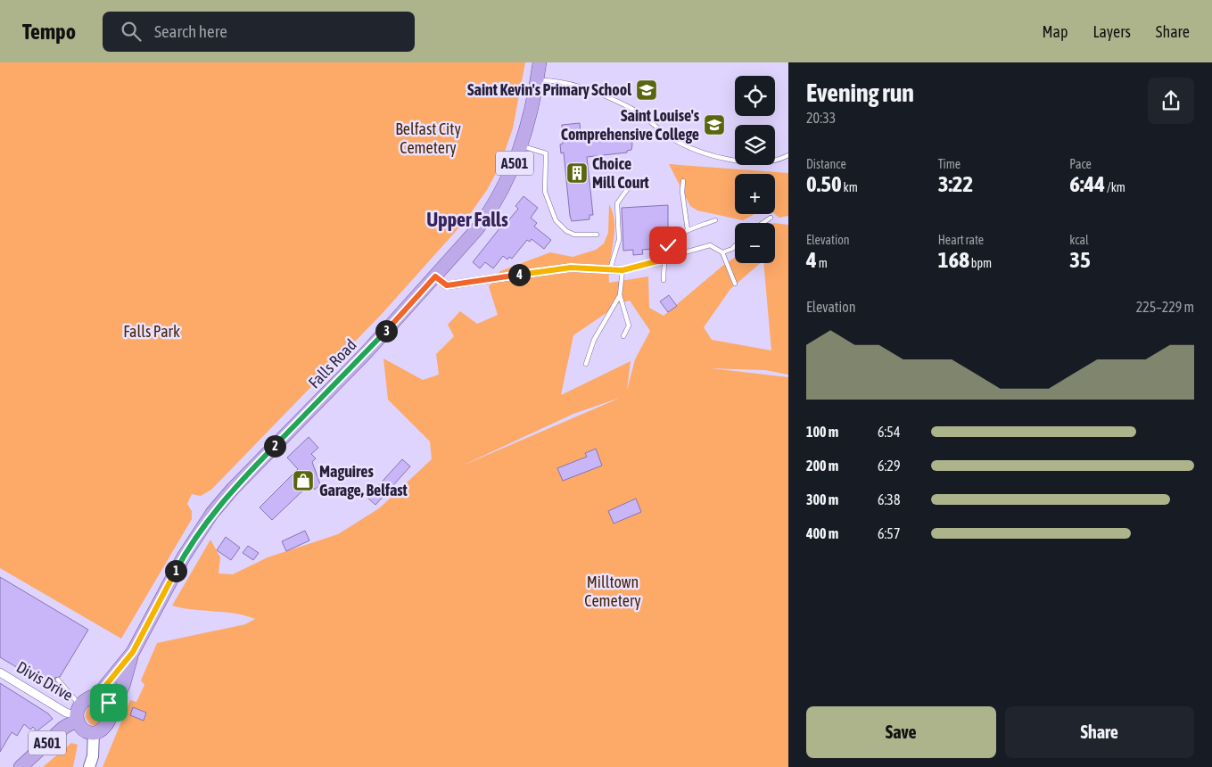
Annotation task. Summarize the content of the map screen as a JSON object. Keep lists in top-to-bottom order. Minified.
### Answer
{"streets":{"main road":["A501","Falls Road"],"street":["Divis Drive"]},"crossings":[["A501","Falls Road"],["A501","Divis Drive"],["Falls Road","Divis Drive"]],"districts":["Upper Falls"],"parks":["Belfast City Cemetery","Falls Park","Milltown Cemetery"],"places":{"school or university":["Saint Kevin's Primary School","Saint Louise's Comprehensive College"],"building":["Choice Mill Court"],"shop":["Maguires Garage, Belfast"]},"page":{"header":"Tempo","search":"Search here","nav":["Map","Layers","Share"],"heading":["Evening run","20:33"],"map_buttons":["+","−"],"stats":[["Distance","0.50 km"],["Time","3:22"],["Pace","6:44 /km"],["Elevation","4 m"],["Heart rate","168 bpm"],["kcal","35"]],"pins":["4","3","2","1"],"chart":["Elevation","225–229 m"],"list":[{"name":"100 m","note":"6:54"},{"name":"200 m","note":"6:29"},{"name":"300 m","note":"6:38"},{"name":"400 m","note":"6:57"}],"buttons":["Save","Share"]}}
